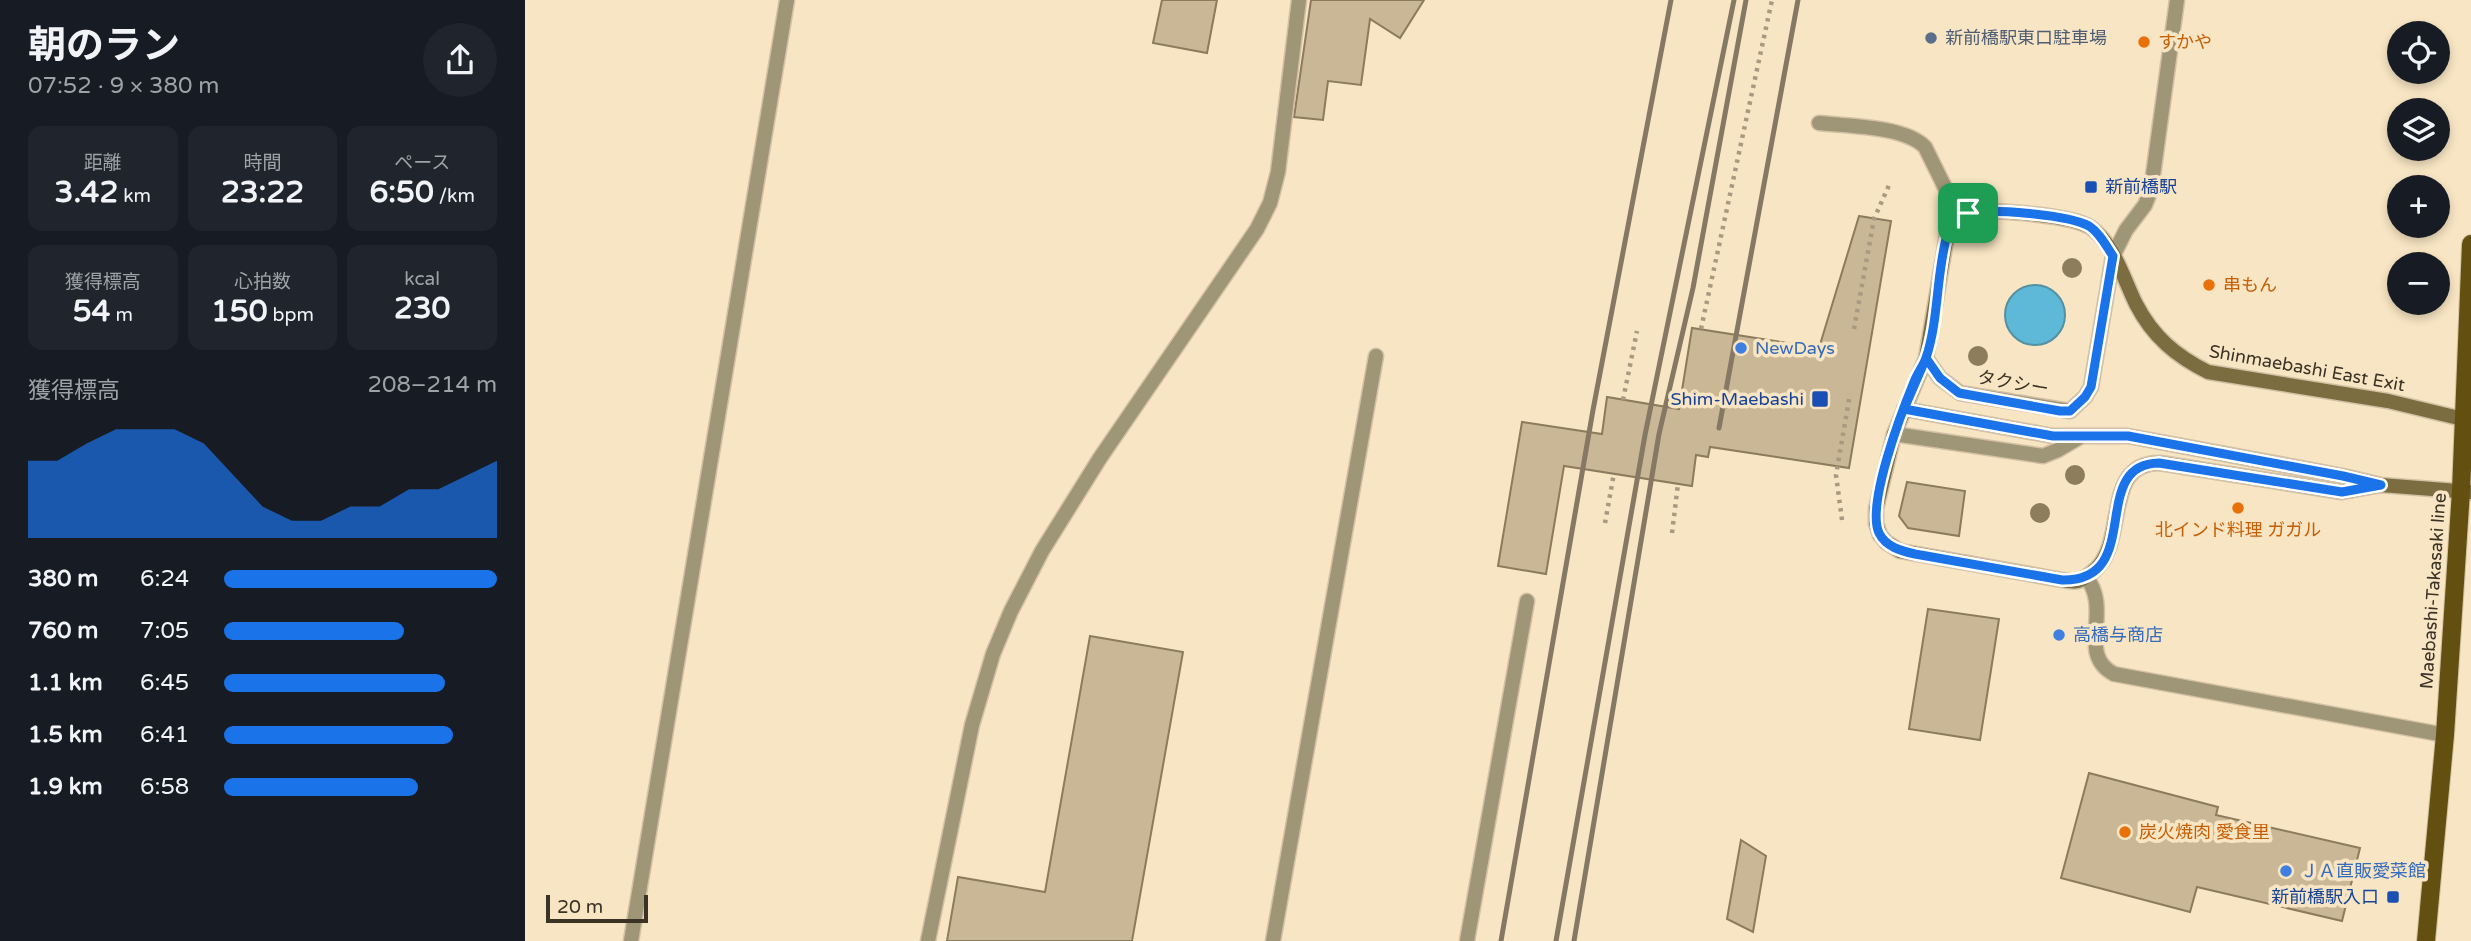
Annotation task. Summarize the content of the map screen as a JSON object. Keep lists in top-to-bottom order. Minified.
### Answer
{"streets":{"main road":["Shinmaebashi East Exit","Maebashi-Takasaki line"],"street":["タクシー"]},"crossings":[["Shinmaebashi East Exit","タクシー"],["Shinmaebashi East Exit","Maebashi-Takasaki line"]],"places":{"other":["新前橋駅東口駐車場","すかや","串もん","NewDays","北インド料理 ガガル","高橋与商店","炭火焼肉 愛食里","ＪＡ直販愛菜館"],"transit":["新前橋駅","Shim-Maebashi","新前橋駅入口"]},"scale_bar":"20 m","page":{"heading":["朝のラン","07:52 · 9 × 380 m"],"map_buttons":["+","−"],"stats":[["距離","3.42 km"],["時間","23:22"],["ペース","6:50 /km"],["獲得標高","54 m"],["心拍数","150 bpm"],["kcal","230"]],"chart":["獲得標高","208–214 m"],"list":[{"name":"380 m","note":"6:24"},{"name":"760 m","note":"7:05"},{"name":"1.1 km","note":"6:45"},{"name":"1.5 km","note":"6:41"},{"name":"1.9 km","note":"6:58"}],"scale":"20 m"}}
